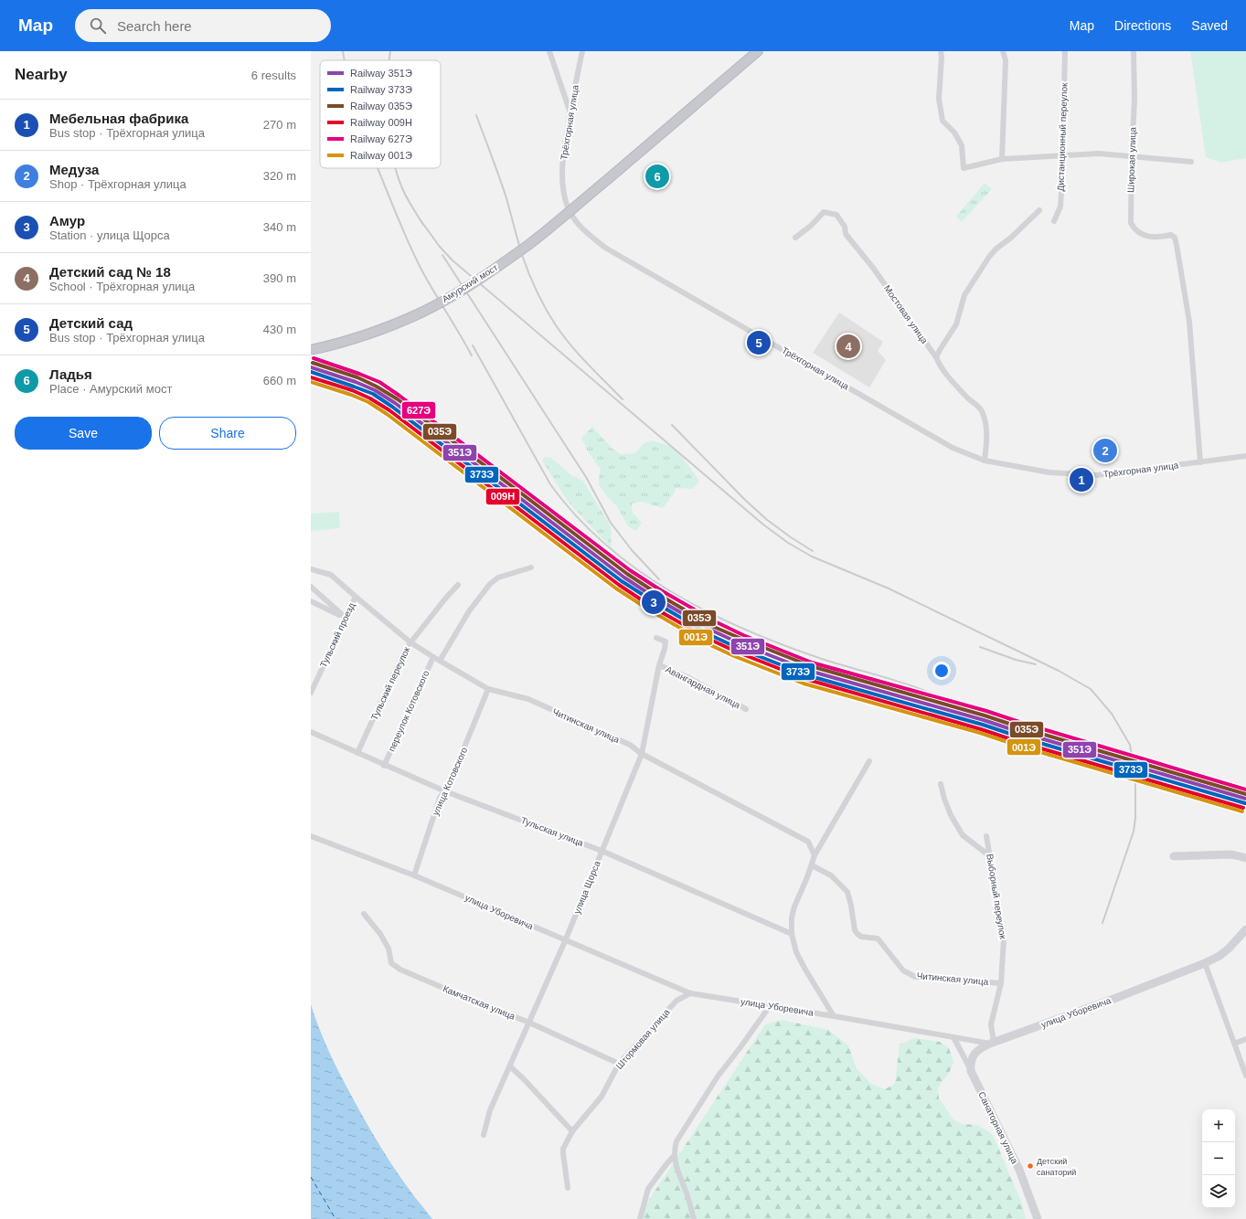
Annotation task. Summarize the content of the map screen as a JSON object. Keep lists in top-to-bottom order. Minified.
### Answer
{"streets":{"highway":["Амурский мост"],"main road":["улица Уборевича","Санаторная улица"],"street":["Трёхгорная улица","Дистанционный переулок","Широкая улица","Мостовая улица","Тульский проезд","Тульский переулок","Авангардная улица","переулок Котовского","Читинская улица","улица Котовского","Тульская улица","улица Щорса","Выборный переулок","Камчатская улица","Штормовая улица"]},"crossings":[["Трёхгорная улица","Широкая улица"],["Трёхгорная улица","Мостовая улица"],["Тульский проезд","Читинская улица"],["Тульский переулок","Читинская улица"],["Тульский переулок","Тульская улица"],["Авангардная улица","улица Щорса"],["переулок Котовского","Читинская улица"],["переулок Котовского","Тульская улица"],["Читинская улица","улица Котовского"],["Читинская улица","улица Щорса"],["Читинская улица","Выборный переулок"],["улица Котовского","Тульская улица"],["улица Котовского","улица Уборевича"],["Тульская улица","улица Щорса"],["улица Щорса","улица Уборевича"],["улица Щорса","Камчатская улица"],["Выборный переулок","улица Уборевича"],["улица Уборевича","Штормовая улица"],["Камчатская улица","Штормовая улица"]],"places":["Детский санаторий"],"lines":["rail line 627Э","rail line 035Э","rail line 351Э","rail line 373Э","rail line 009Н","rail line 001Э"],"legend":["Railway 351Э","Railway 373Э","Railway 035Э","Railway 009Н","Railway 627Э","Railway 001Э"],"page":{"header":"Map","search":"Search here","nav":["Map","Directions","Saved"],"heading":["Nearby","6 results"],"list":[{"mark":"1","name":"Мебельная фабрика","note":"Bus stop · Трёхгорная улица","value":"270 m"},{"mark":"2","name":"Медуза","note":"Shop · Трёхгорная улица","value":"320 m"},{"mark":"3","name":"Амур","note":"Station · улица Щорса","value":"340 m"},{"mark":"4","name":"Детский сад № 18","note":"School · Трёхгорная улица","value":"390 m"},{"mark":"5","name":"Детский сад","note":"Bus stop · Трёхгорная улица","value":"430 m"},{"mark":"6","name":"Ладья","note":"Place · Амурский мост","value":"660 m"}],"pins":["6","5","4","2","1","3"],"buttons":["Save","Share"],"map_buttons":["+","−"]}}
